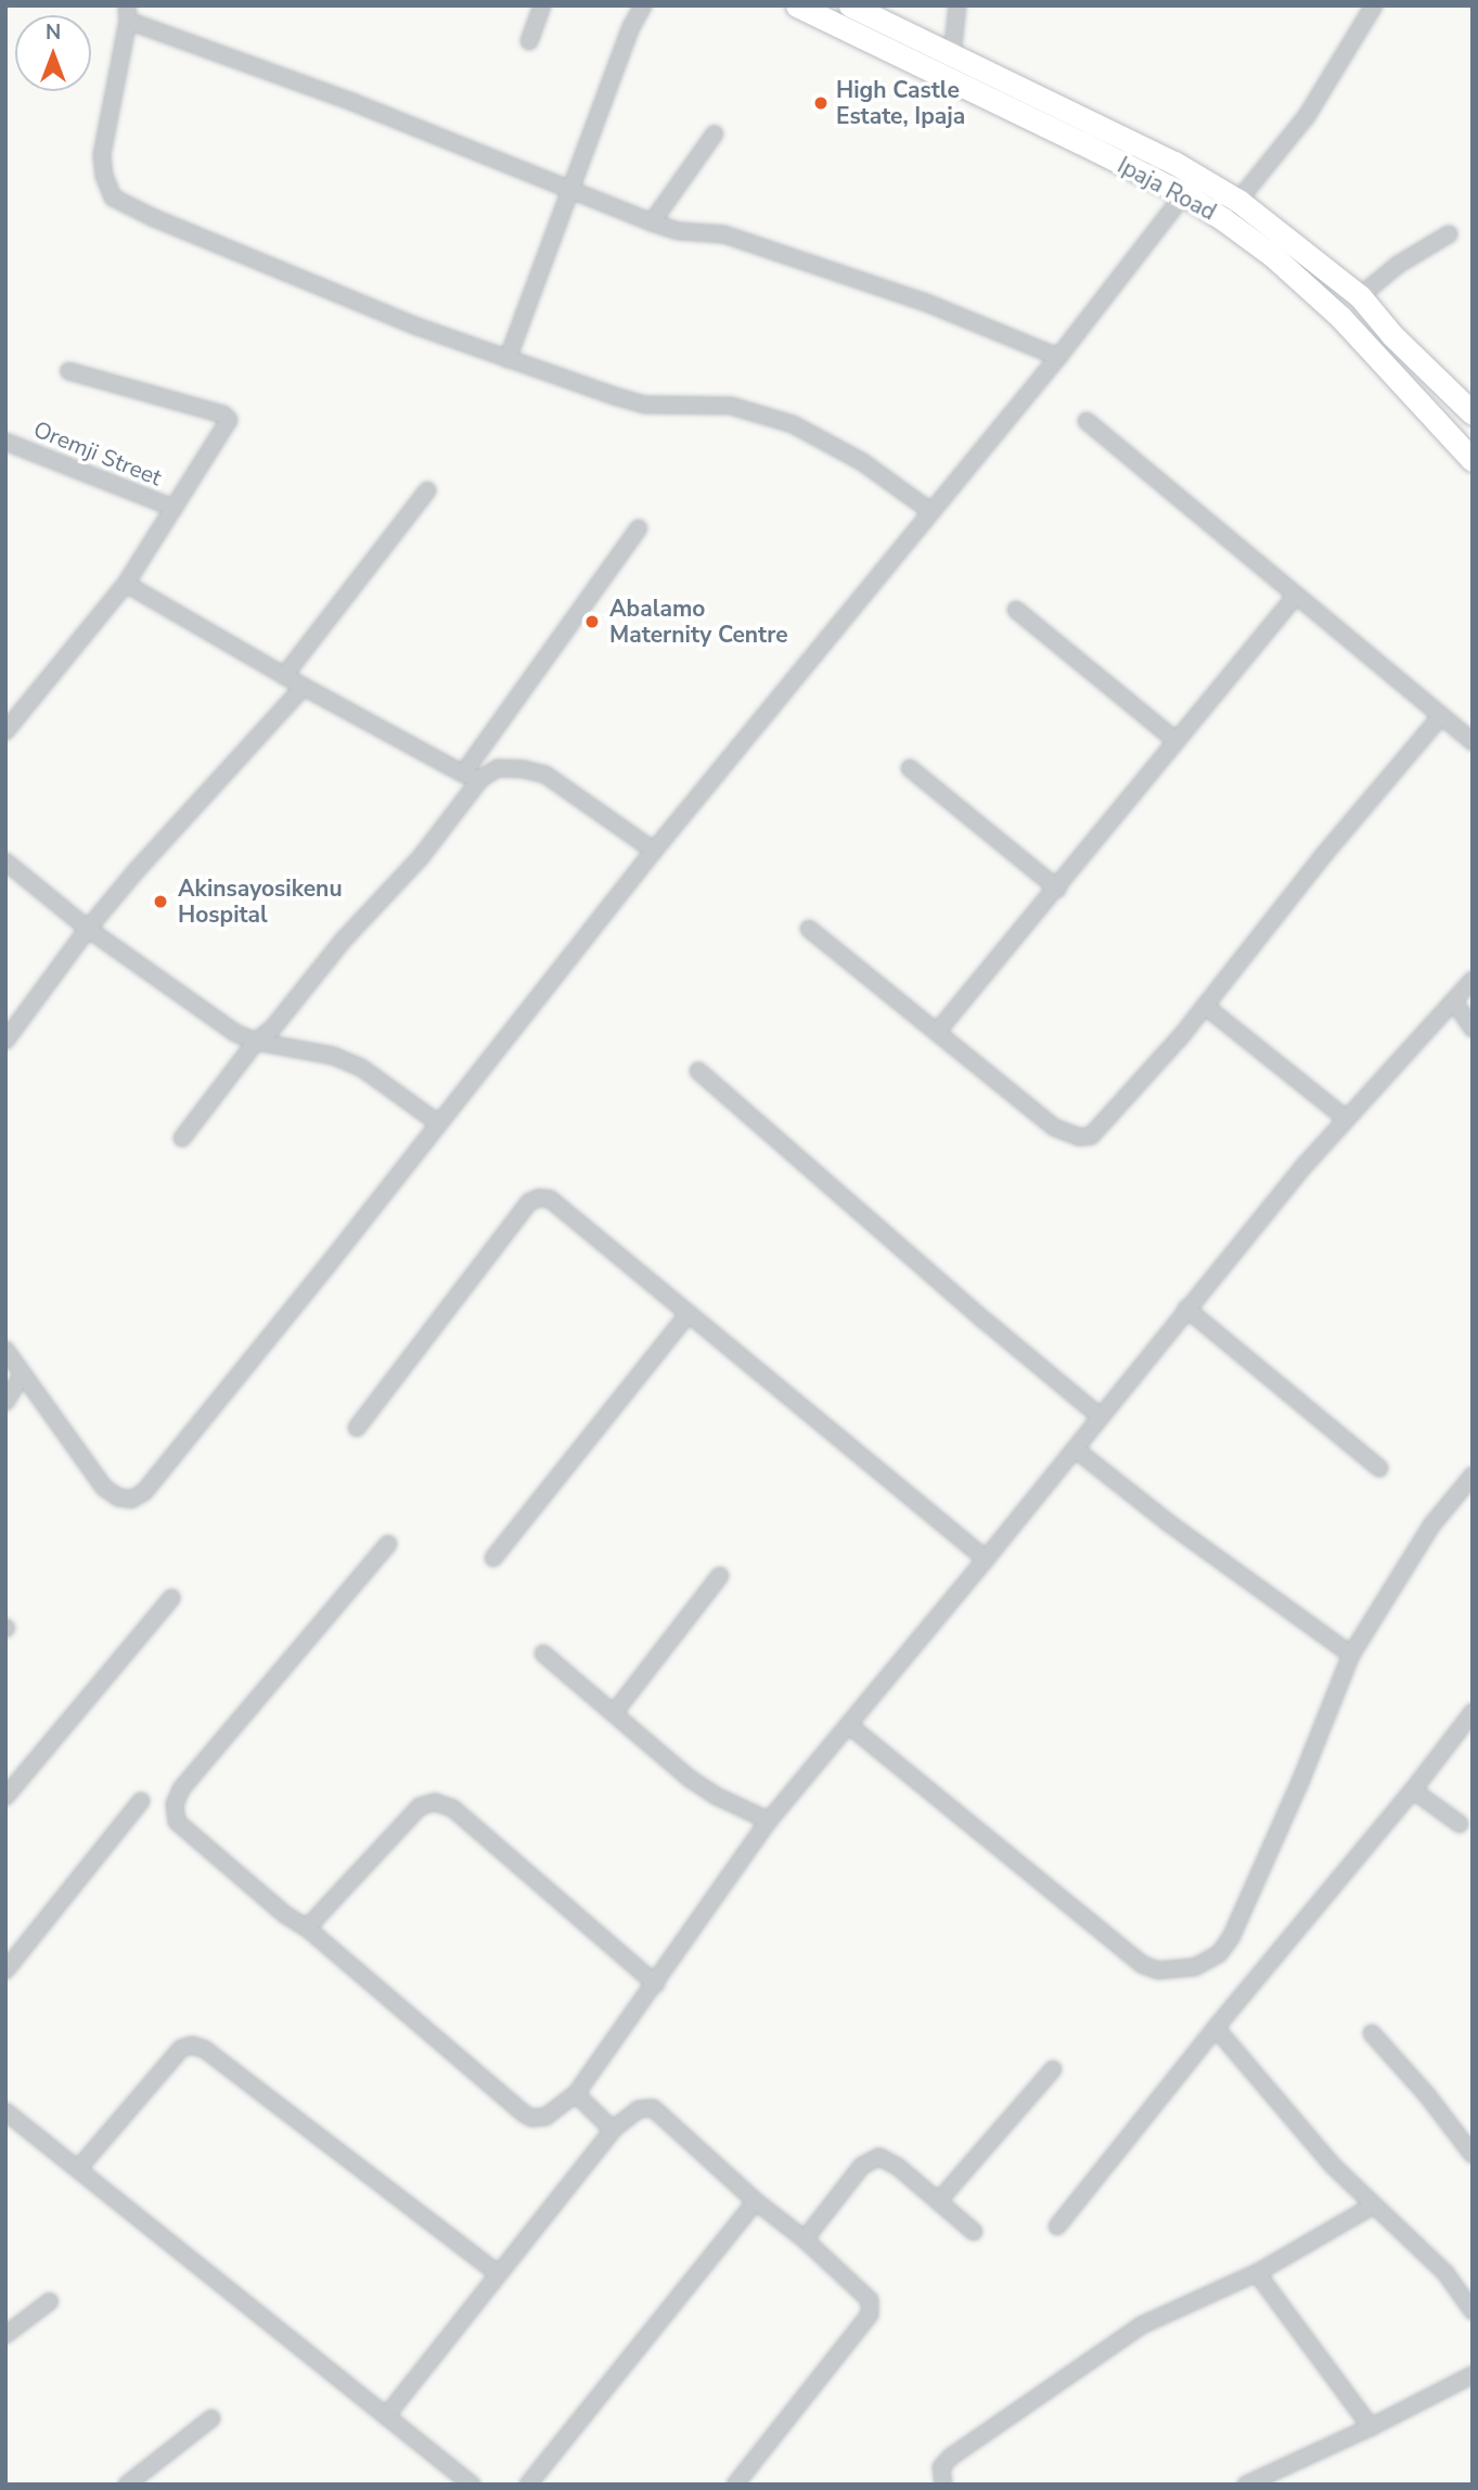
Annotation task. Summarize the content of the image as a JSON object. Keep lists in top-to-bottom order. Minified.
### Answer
{"streets":{"main road":["Ipaja Road"],"street":["Oremji Street"]},"places":["High Castle Estate, Ipaja","Abalamo Maternity Centre","Akinsayosikenu Hospital"],"north":"top"}
